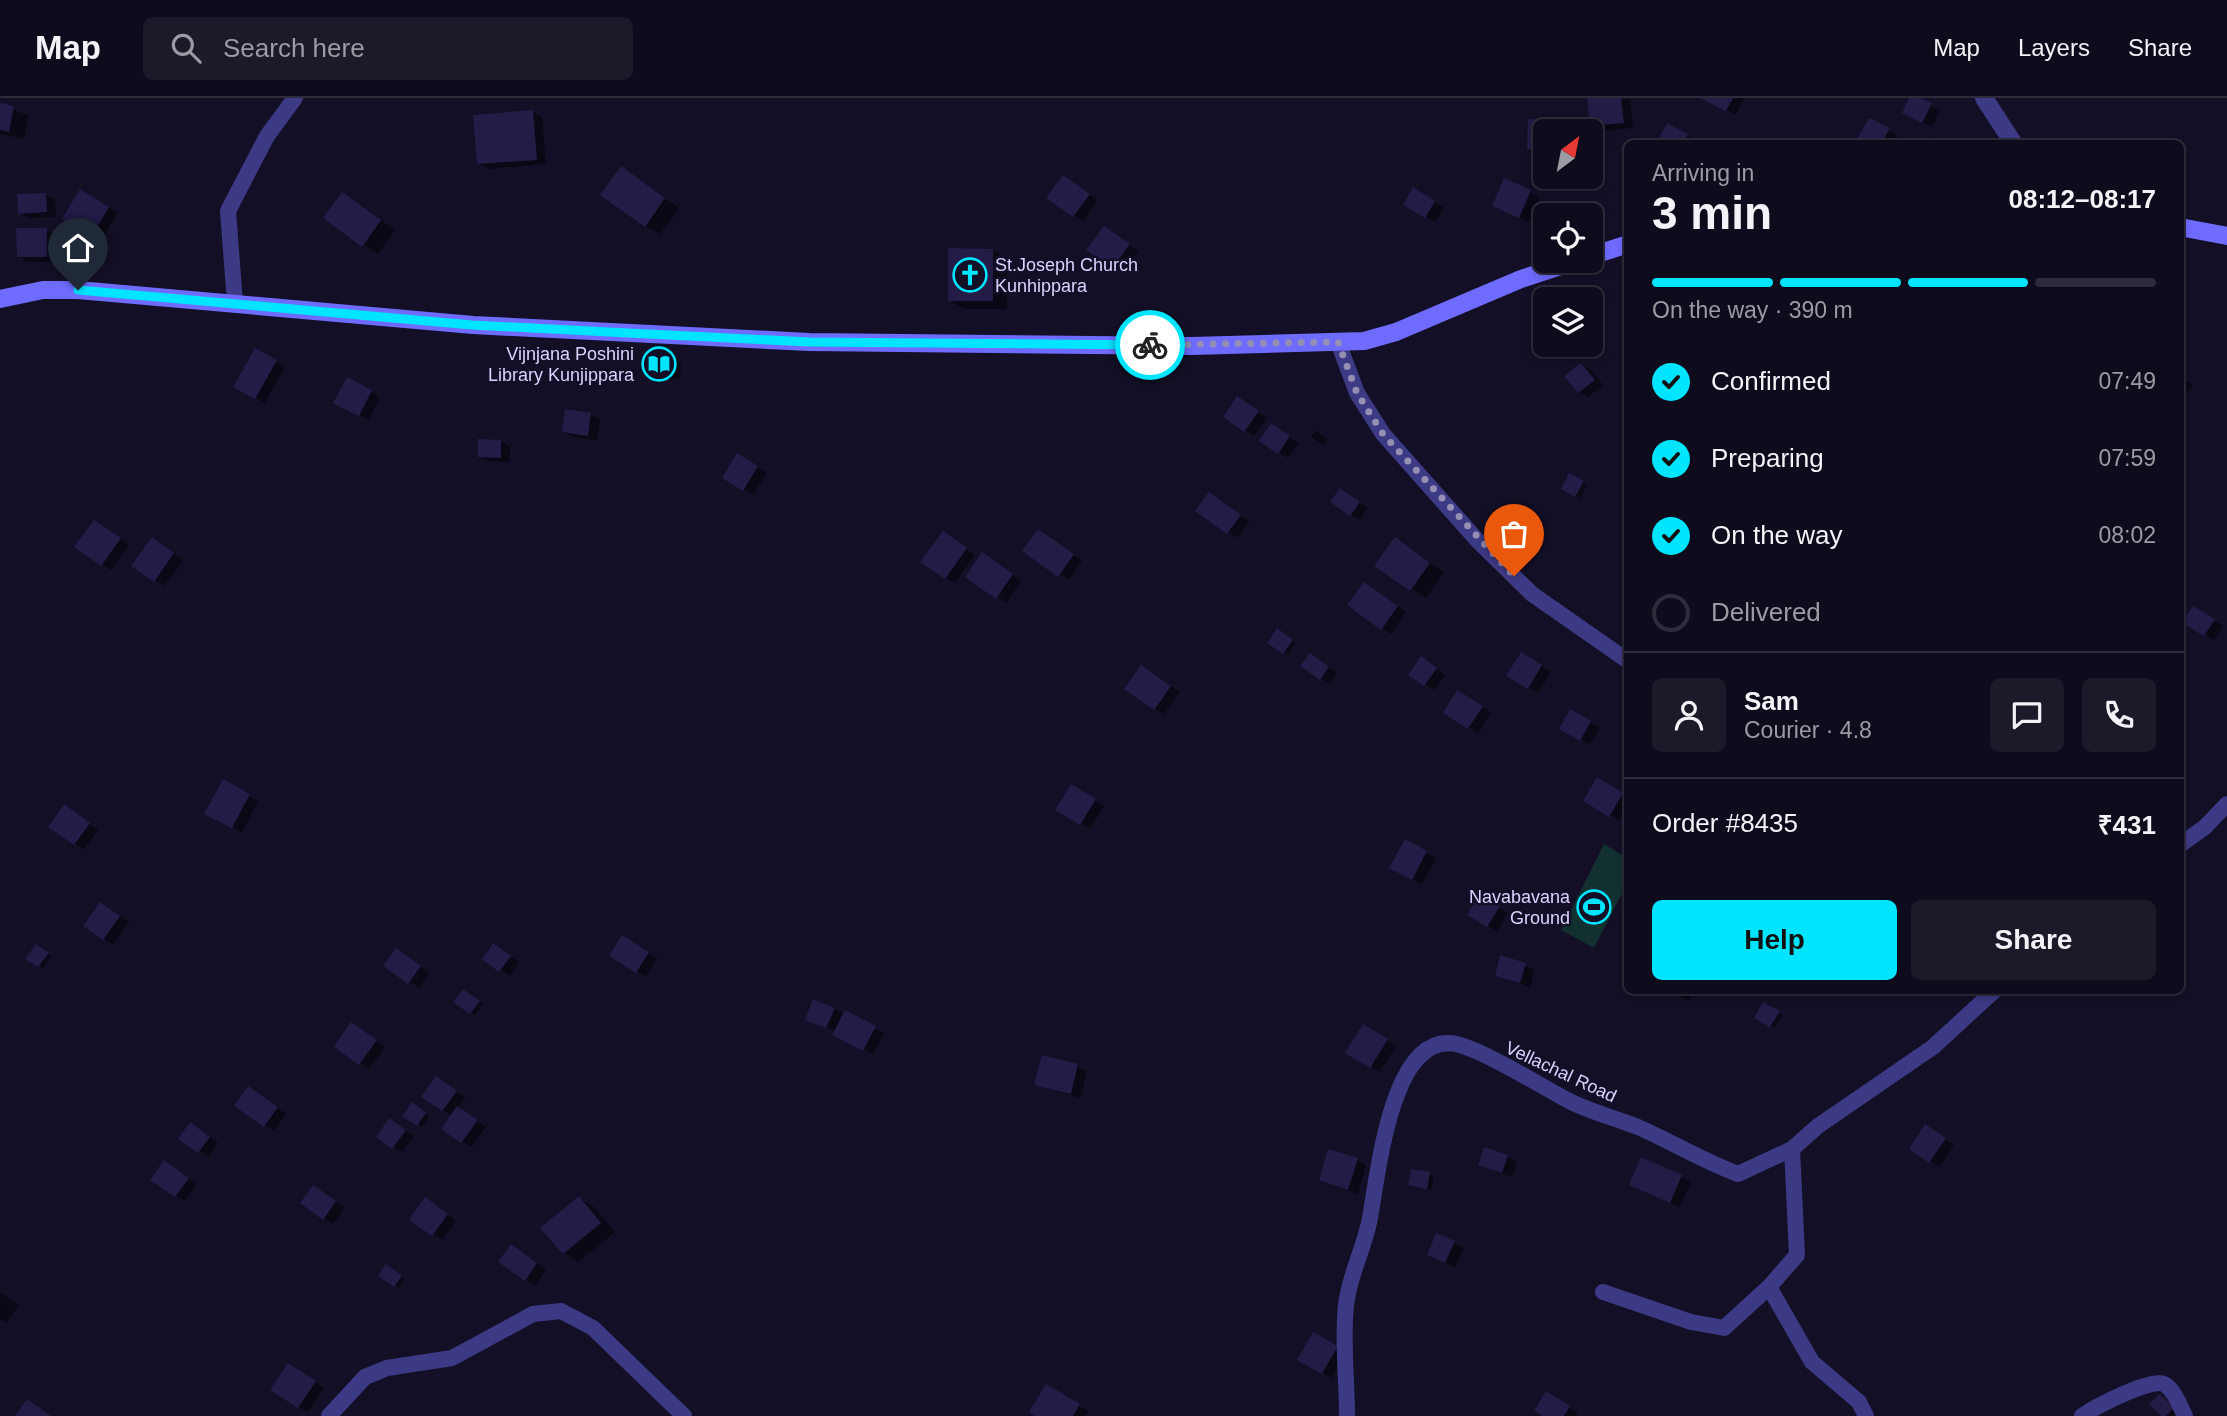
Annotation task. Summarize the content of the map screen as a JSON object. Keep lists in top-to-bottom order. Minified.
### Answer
{"streets":{"street":["Vellachal Road"]},"places":{"church":["St.Joseph Church Kunhippara"],"library":["Vijnjana Poshini Library Kunjippara"],"sports":["Navabavana Ground"]},"north":"top right","page":{"header":"Map","search":"Search here","nav":["Map","Layers","Share"],"heading":["3 min","Arriving in","08:12–08:17"],"panel":["Sam","Courier · 4.8","Order #8435","₹431"],"bar":"On the way · 390 m","list":[["Confirmed","07:49"],["Preparing","07:59"],["On the way","08:02"],"Delivered"],"buttons":["Help","Share"]}}
